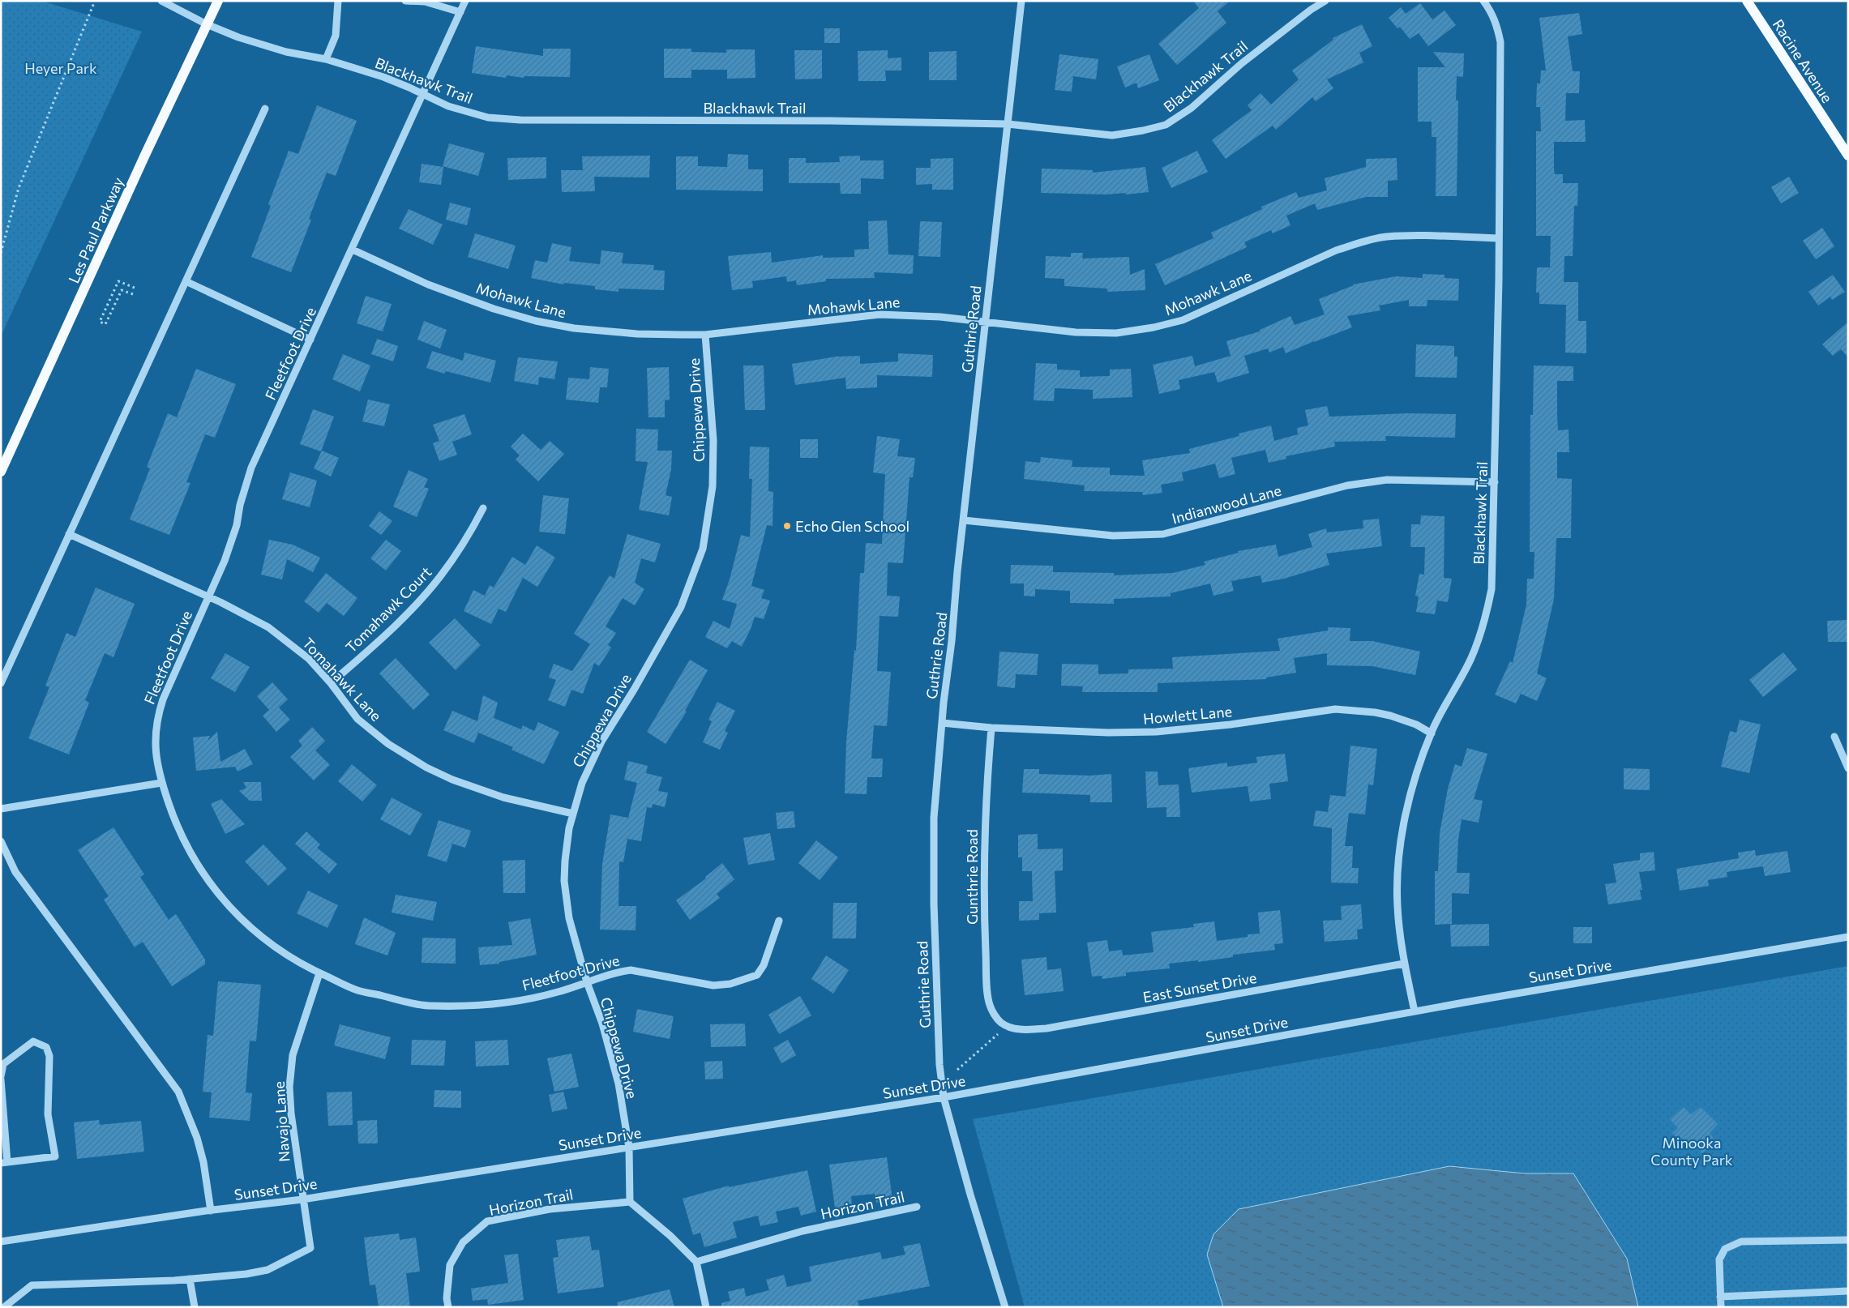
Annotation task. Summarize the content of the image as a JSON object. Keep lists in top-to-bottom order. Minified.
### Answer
{"streets":{"main road":["Racine Avenue","Les Paul Parkway"],"street":["Blackhawk Trail","Mohawk Lane","Guthrie Road","Fleetfoot Drive","Chippewa Drive","Indianwood Lane","Tomahawk Court","Tomahawk Lane","Howlett Lane","Gunthrie Road","Sunset Drive","East Sunset Drive","Navajo Lane","Horizon Trail"]},"crossings":[["Blackhawk Trail","Les Paul Parkway"],["Blackhawk Trail","Mohawk Lane"],["Blackhawk Trail","Guthrie Road"],["Blackhawk Trail","Fleetfoot Drive"],["Blackhawk Trail","Indianwood Lane"],["Blackhawk Trail","Howlett Lane"],["Blackhawk Trail","Sunset Drive"],["Blackhawk Trail","East Sunset Drive"],["Mohawk Lane","Guthrie Road"],["Mohawk Lane","Fleetfoot Drive"],["Mohawk Lane","Chippewa Drive"],["Guthrie Road","Indianwood Lane"],["Guthrie Road","Howlett Lane"],["Guthrie Road","Sunset Drive"],["Fleetfoot Drive","Chippewa Drive"],["Fleetfoot Drive","Tomahawk Lane"],["Fleetfoot Drive","Navajo Lane"],["Chippewa Drive","Tomahawk Lane"],["Chippewa Drive","Sunset Drive"],["Tomahawk Court","Tomahawk Lane"],["Howlett Lane","Gunthrie Road"],["Gunthrie Road","East Sunset Drive"],["Sunset Drive","Navajo Lane"]],"parks":["Heyer Park","Minooka County Park"],"places":["Echo Glen School"]}
